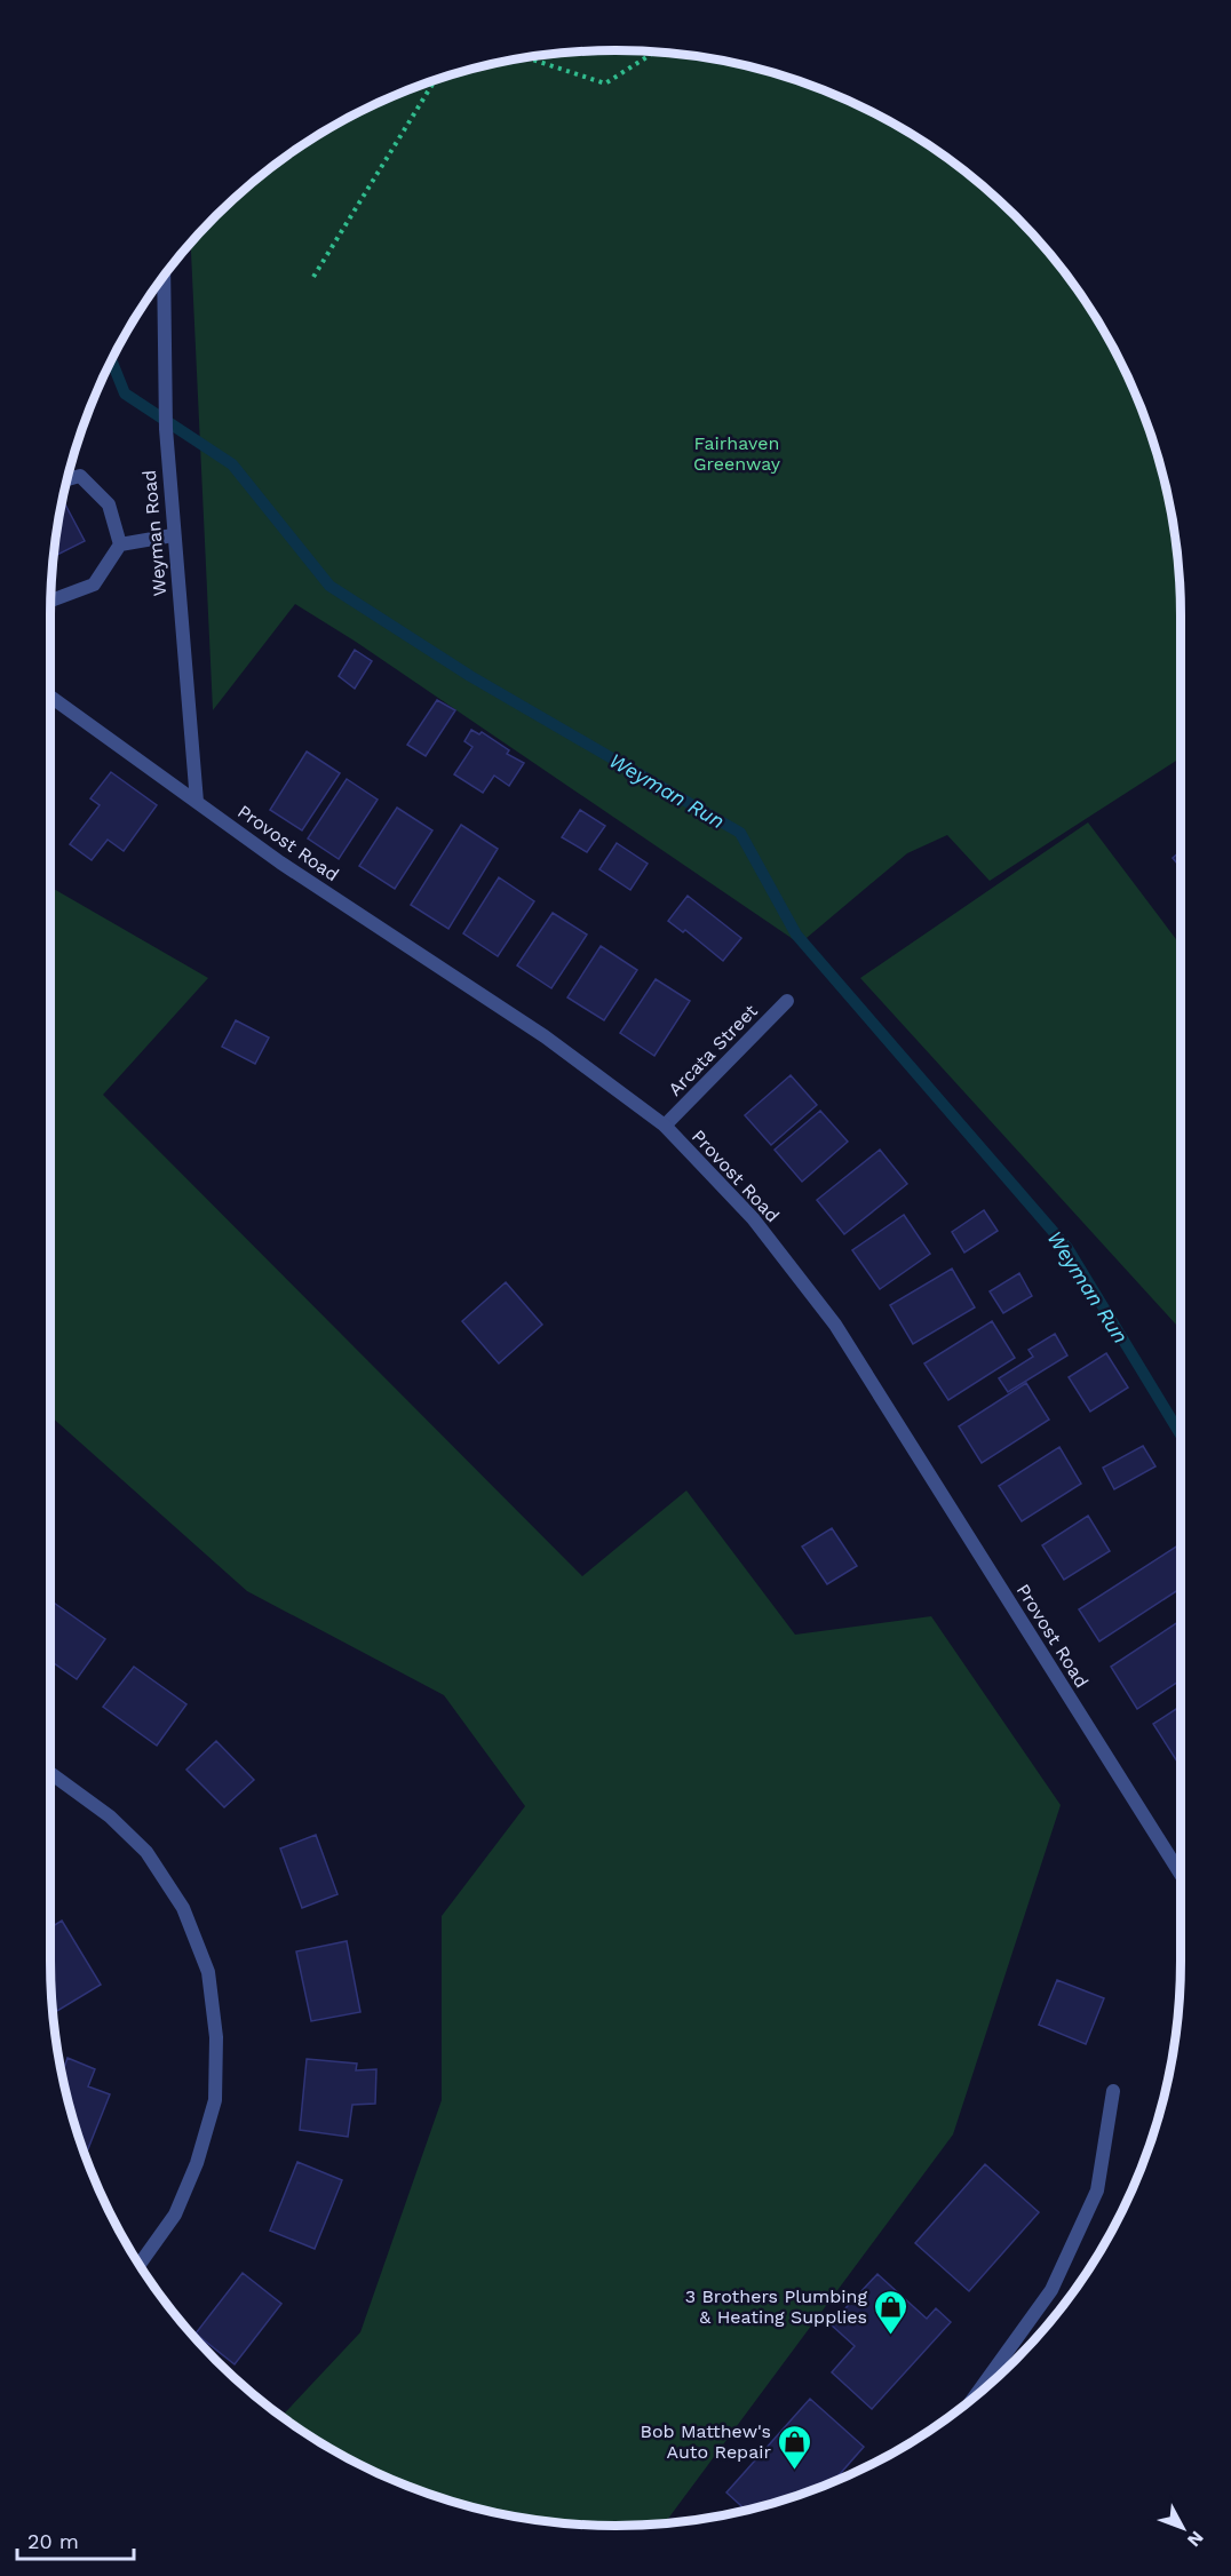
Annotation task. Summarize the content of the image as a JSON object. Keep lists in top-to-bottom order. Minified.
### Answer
{"streets":{"street":["Weyman Road","Provost Road","Arcata Street"]},"crossings":[["Weyman Road","Provost Road"],["Provost Road","Arcata Street"]],"water":["Weyman Run"],"parks":["Fairhaven Greenway"],"places":{"shop":["3 Brothers Plumbing & Heating Supplies","Bob Matthew's Auto Repair"]},"scale_bar":"20 m","north":"bottom right"}
